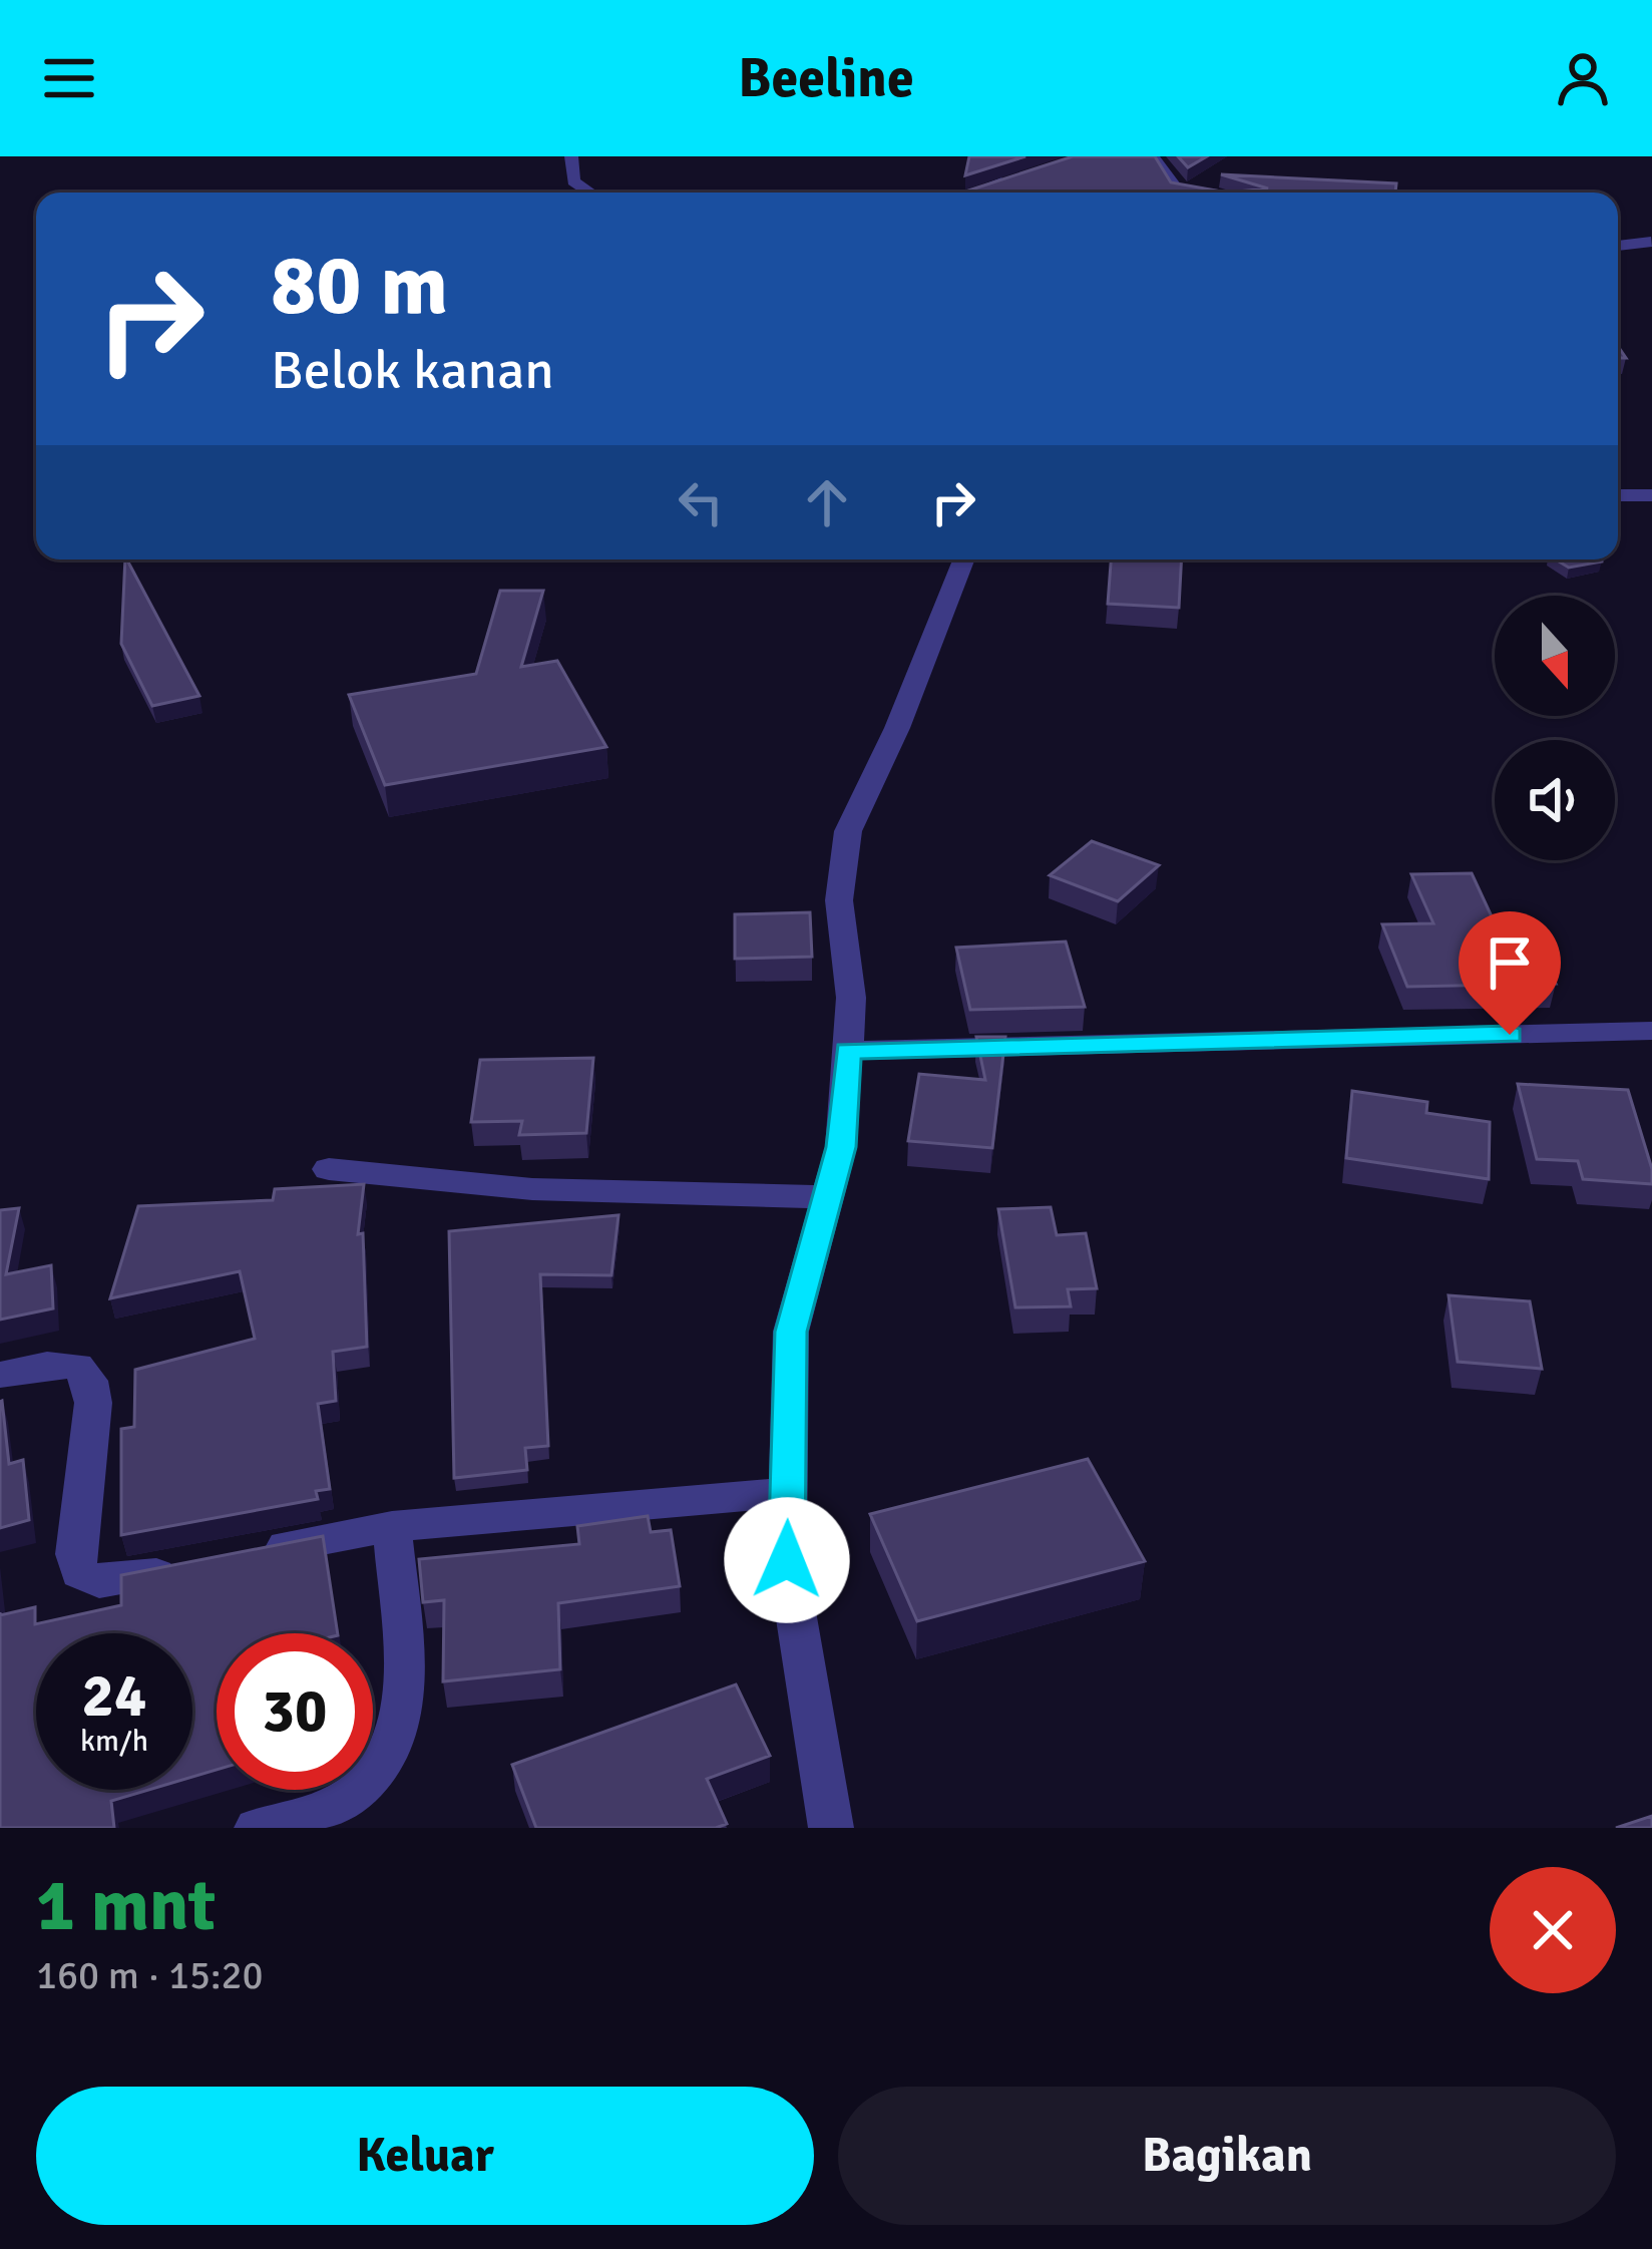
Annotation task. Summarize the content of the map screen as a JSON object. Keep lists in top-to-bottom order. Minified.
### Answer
{"north":"bottom","page":{"header":"Beeline","turn":["80 m","Belok kanan"],"speed":"24 km/h","limit":"30","heading":["1 mnt","160 m · 15:20"],"buttons":["Keluar","Bagikan"]}}
